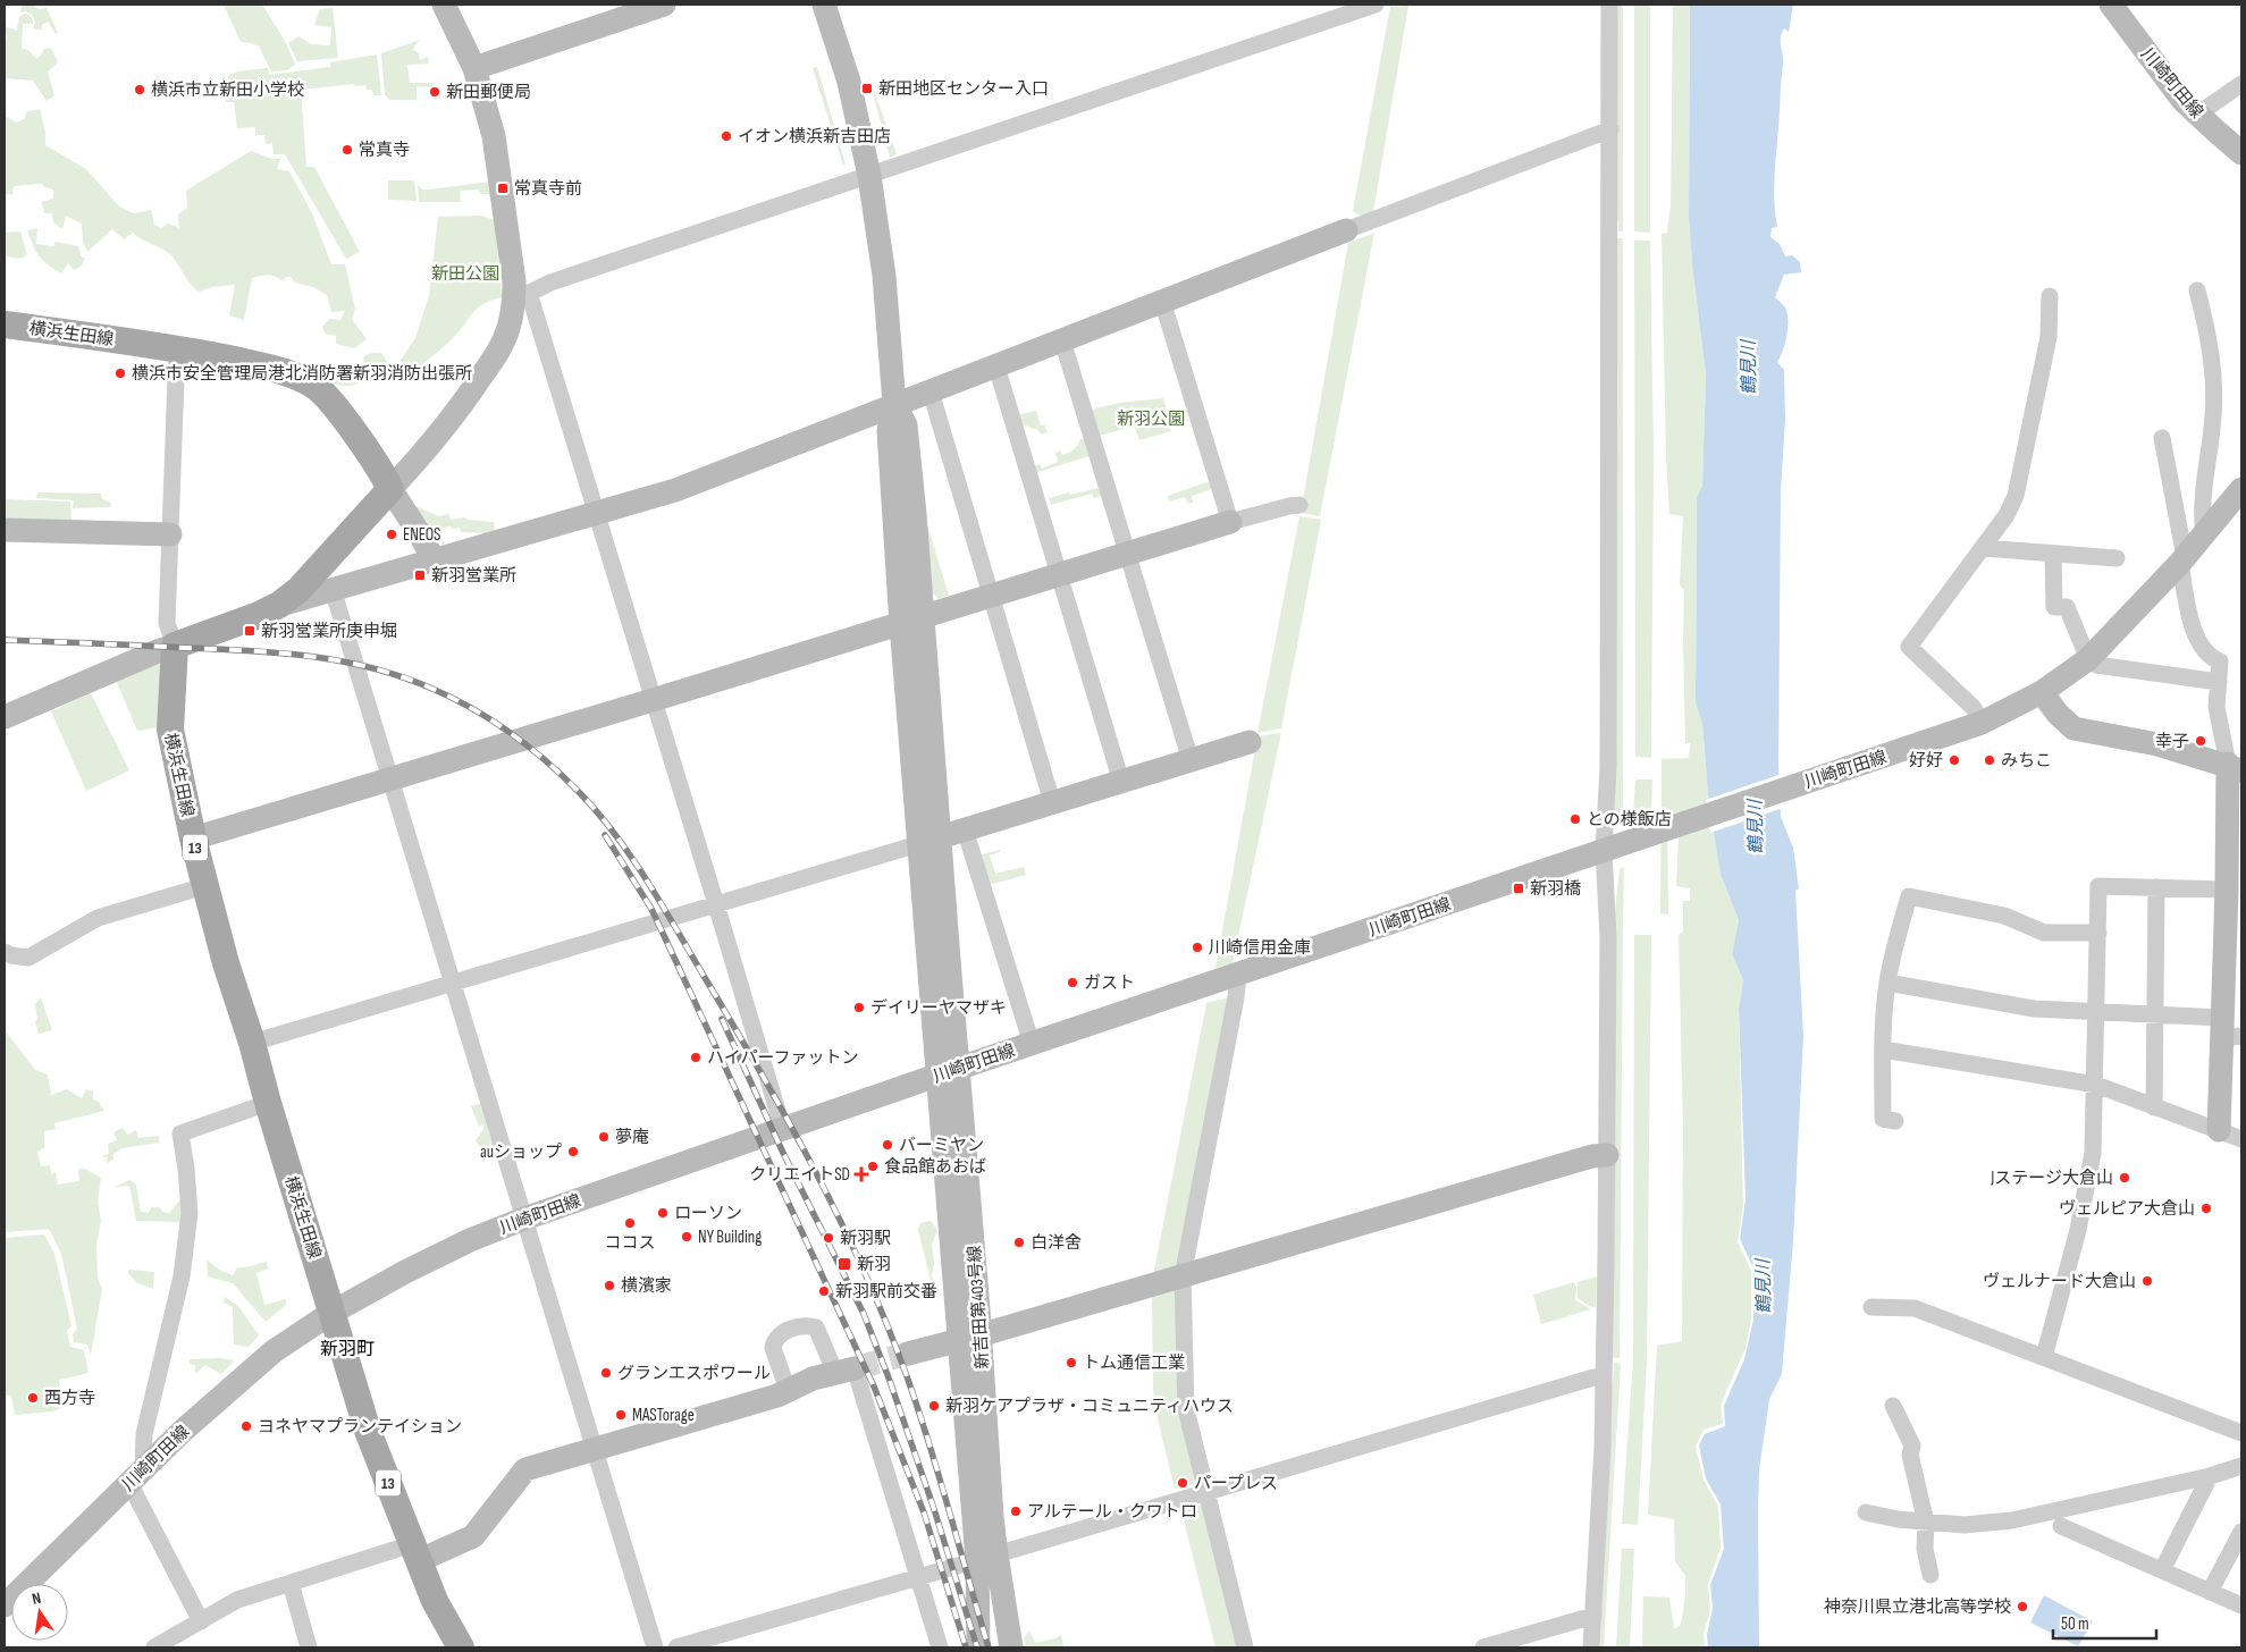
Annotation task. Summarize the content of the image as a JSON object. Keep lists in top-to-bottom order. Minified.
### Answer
{"streets":{"main road":["横浜生田線","13"],"street":["川崎町田線","新吉田第403号線"]},"crossings":[["川崎町田線","横浜生田線"],["川崎町田線","新吉田第403号線"]],"districts":["新羽町"],"water":["鶴見川"],"parks":["新田公園","新羽公園"],"places":{"transit":["新田地区センター入口","常真寺前","新羽営業所","新羽営業所庚申堀","新羽橋","新羽"],"other":["横浜市立新田小学校","新田郵便局","イオン横浜新吉田店","常真寺","横浜市安全管理局港北消防署新羽消防出張所","ENEOS","幸子","好好","みちこ","との様飯店","川崎信用金庫","ガスト","デイリーヤマザキ","ハイパーファットン","夢庵","バーミヤン","auショップ","食品館あおば","Jステージ大倉山","ヴェルピア大倉山","ローソン","ココス","NY Building","新羽駅","白洋舍","ヴェルナード大倉山","横濱家","新羽駅前交番","トム通信工業","グランエスポワール","西方寺","新羽ケアプラザ・コミュニティハウス","MASTorage","ヨネヤマプランテイション","パープレス","アルテール・クワトロ","神奈川県立港北高等学校"],"health":["クリエイトSD"]},"scale_bar":"50 m","north":"top"}
